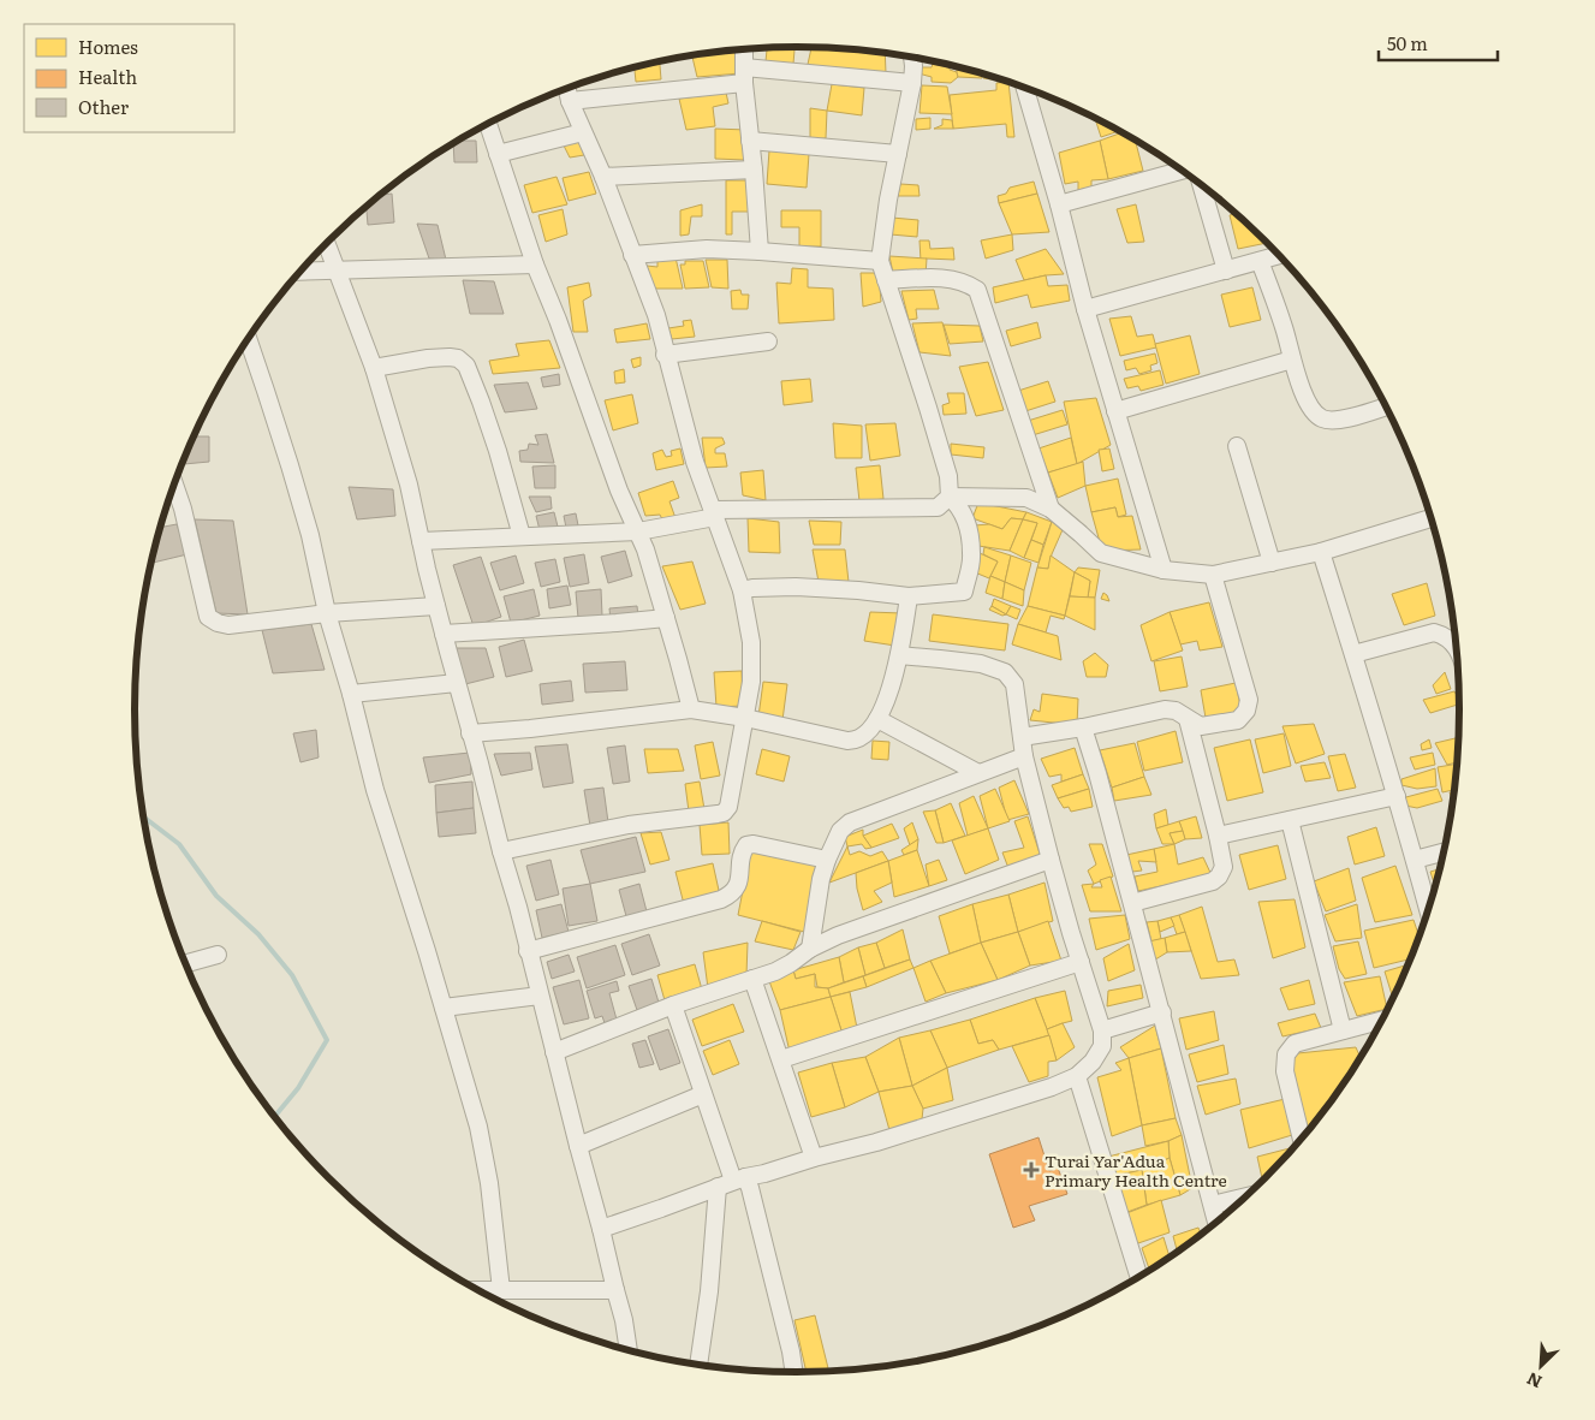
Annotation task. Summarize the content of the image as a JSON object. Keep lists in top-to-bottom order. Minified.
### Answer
{"places":{"health":["Turai Yar'Adua Primary Health Centre"]},"legend":["Homes","Health","Other"],"scale_bar":"50 m","north":"bottom left"}
